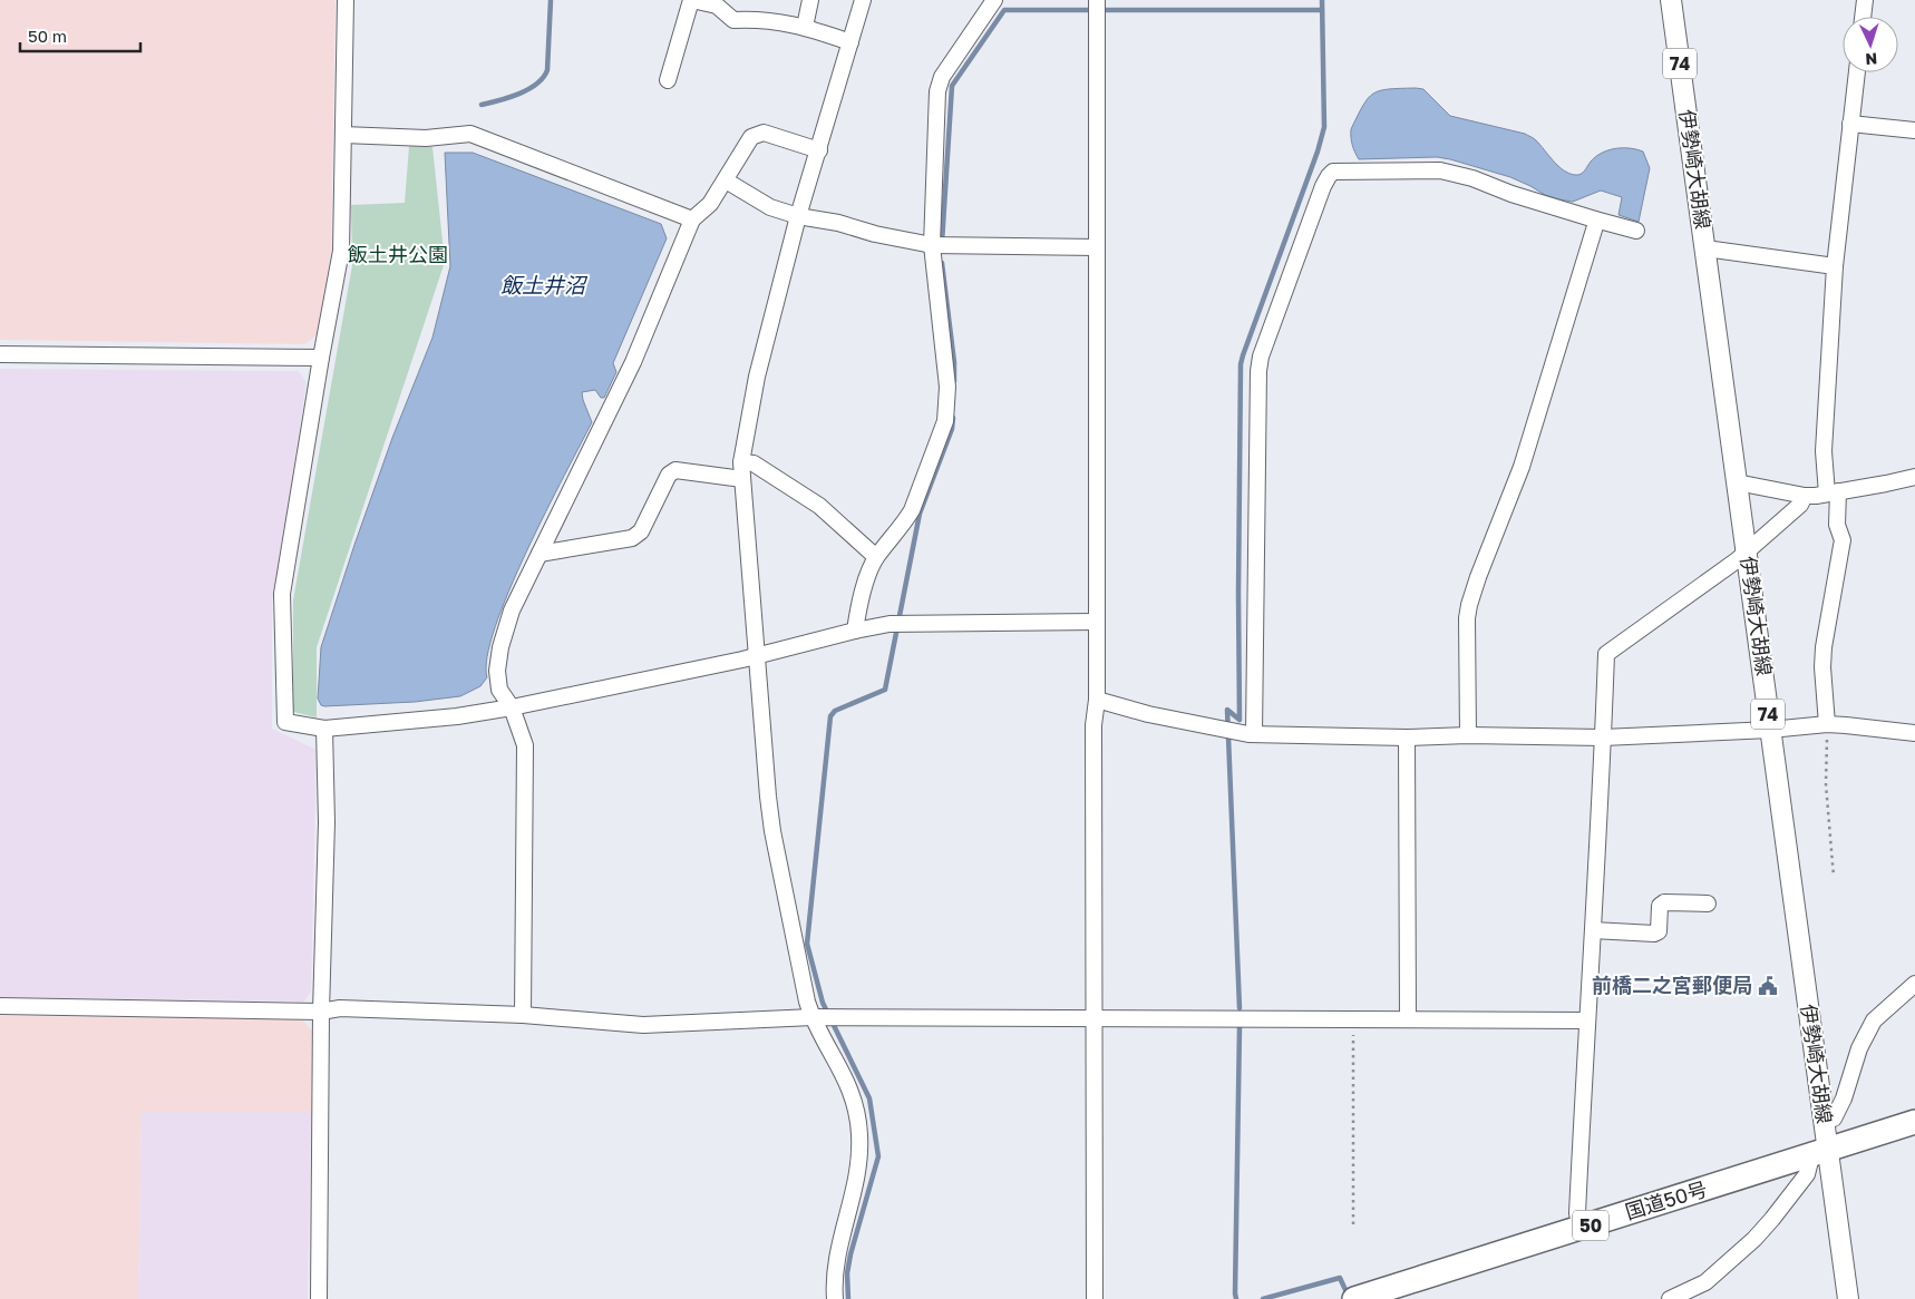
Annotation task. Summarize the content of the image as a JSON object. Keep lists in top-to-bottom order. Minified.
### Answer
{"streets":{"highway":["国道50号","50"],"main road":["74","伊勢崎大胡線"]},"crossings":[["伊勢崎大胡線","国道50号"]],"water":["飯土井沼"],"parks":["飯土井公園"],"places":{"public building":["前橋二之宮郵便局"]},"scale_bar":"50 m","north":"bottom"}
